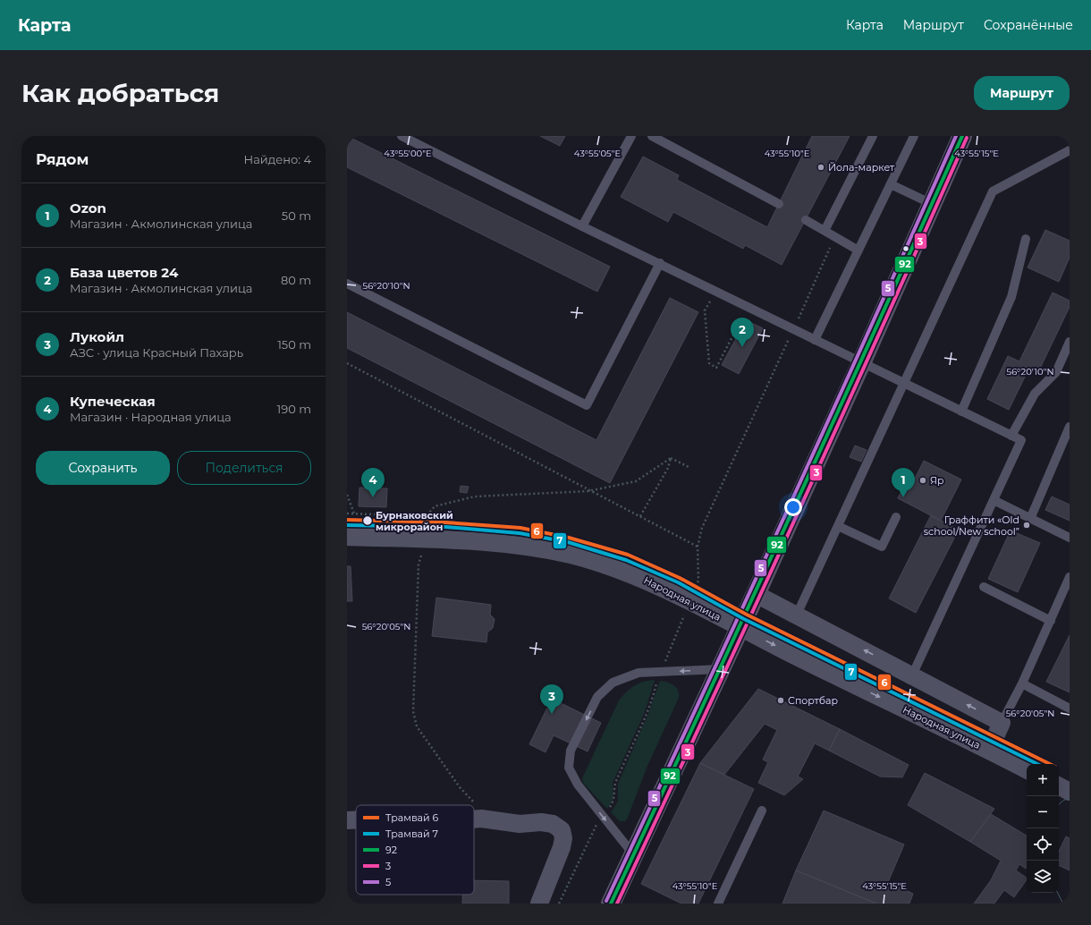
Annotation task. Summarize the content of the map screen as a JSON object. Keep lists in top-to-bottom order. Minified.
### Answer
{"streets":{"street":["Народная улица"]},"places":["Йола-маркет","Яр","Бурнаковский микрорайон","Граффити «Old school/New school”","Спортбар"],"lines":["transit line 92","transit line 5","transit line 3","tram line 6","tram line 7"],"legend":["Трамвай 6","Трамвай 7","92","3","5"],"page":{"header":"Карта","nav":["Карта","Маршрут","Сохранённые"],"buttons":["Маршрут",["Сохранить","Поделиться"]],"title":"Как добраться","heading":["Рядом","Найдено: 4"],"list":[{"mark":"1","name":"Ozon","note":"Магазин · Акмолинская улица","value":"50 m"},{"mark":"2","name":"База цветов 24","note":"Магазин · Акмолинская улица","value":"80 m"},{"mark":"3","name":"Лукойл","note":"АЗС · улица Красный Пахарь","value":"150 m"},{"mark":"4","name":"Купеческая","note":"Магазин · Народная улица","value":"190 m"}],"pins":["2","1","4","3"],"map_buttons":["+","−"]},"coordinates":["43°55'00\"E","43°55'05\"E","43°55'10\"E","43°55'15\"E","56°20'10\"N","56°20'05\"N"]}
